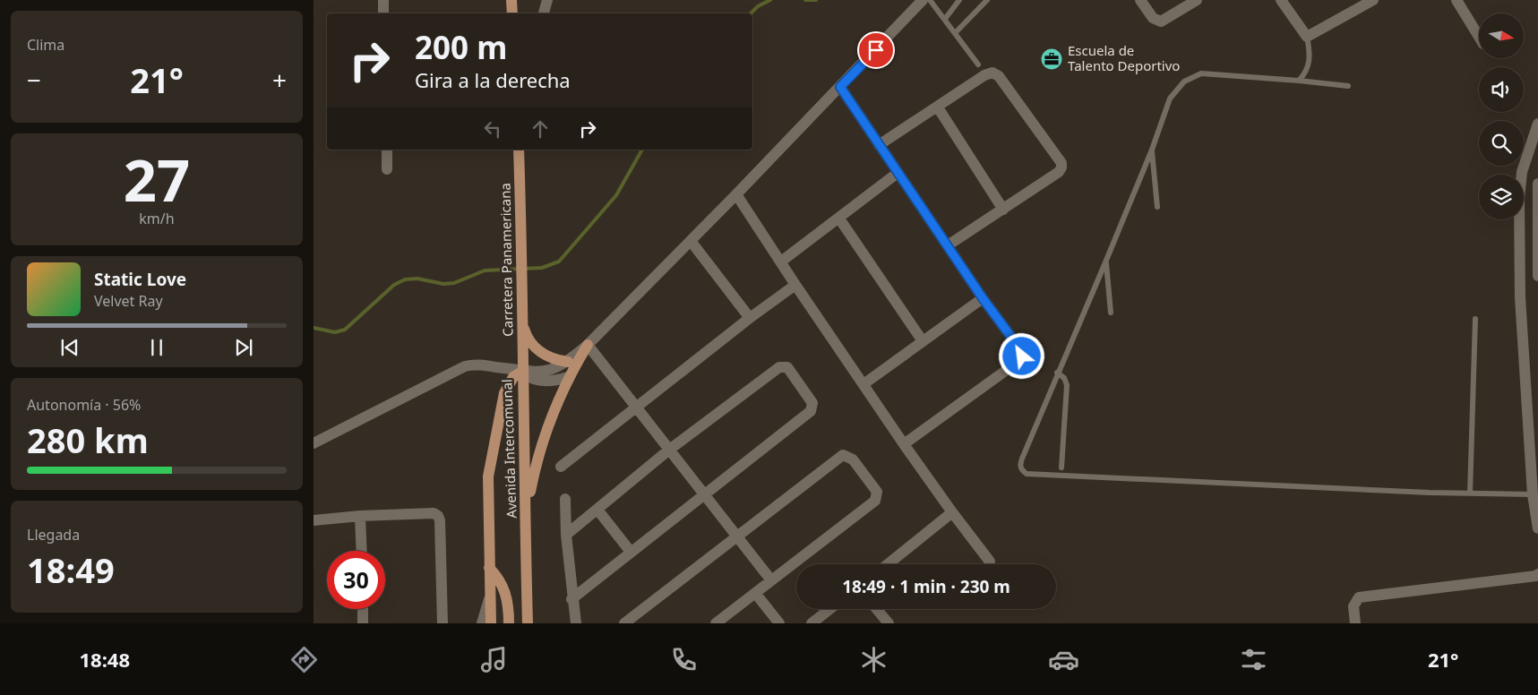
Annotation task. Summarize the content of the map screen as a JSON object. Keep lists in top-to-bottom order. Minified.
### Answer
{"streets":{"main road":["Carretera Panamericana","Avenida Intercomunal"]},"crossings":[["Carretera Panamericana","Avenida Intercomunal"]],"places":{"office":["Escuela de Talento Deportivo"]},"north":"right","page":{"tile":["Clima",["27","km/h"],["Autonomía · 56%","280 km"],["Llegada","18:49"]],"turn":["200 m","Gira a la derecha"],"heat":["−","21°","+"],"song":["Static Love","Velvet Ray"],"limit":"30","trip":"18:49 · 1 min · 230 m","tabs":["18:48","21°"]}}
